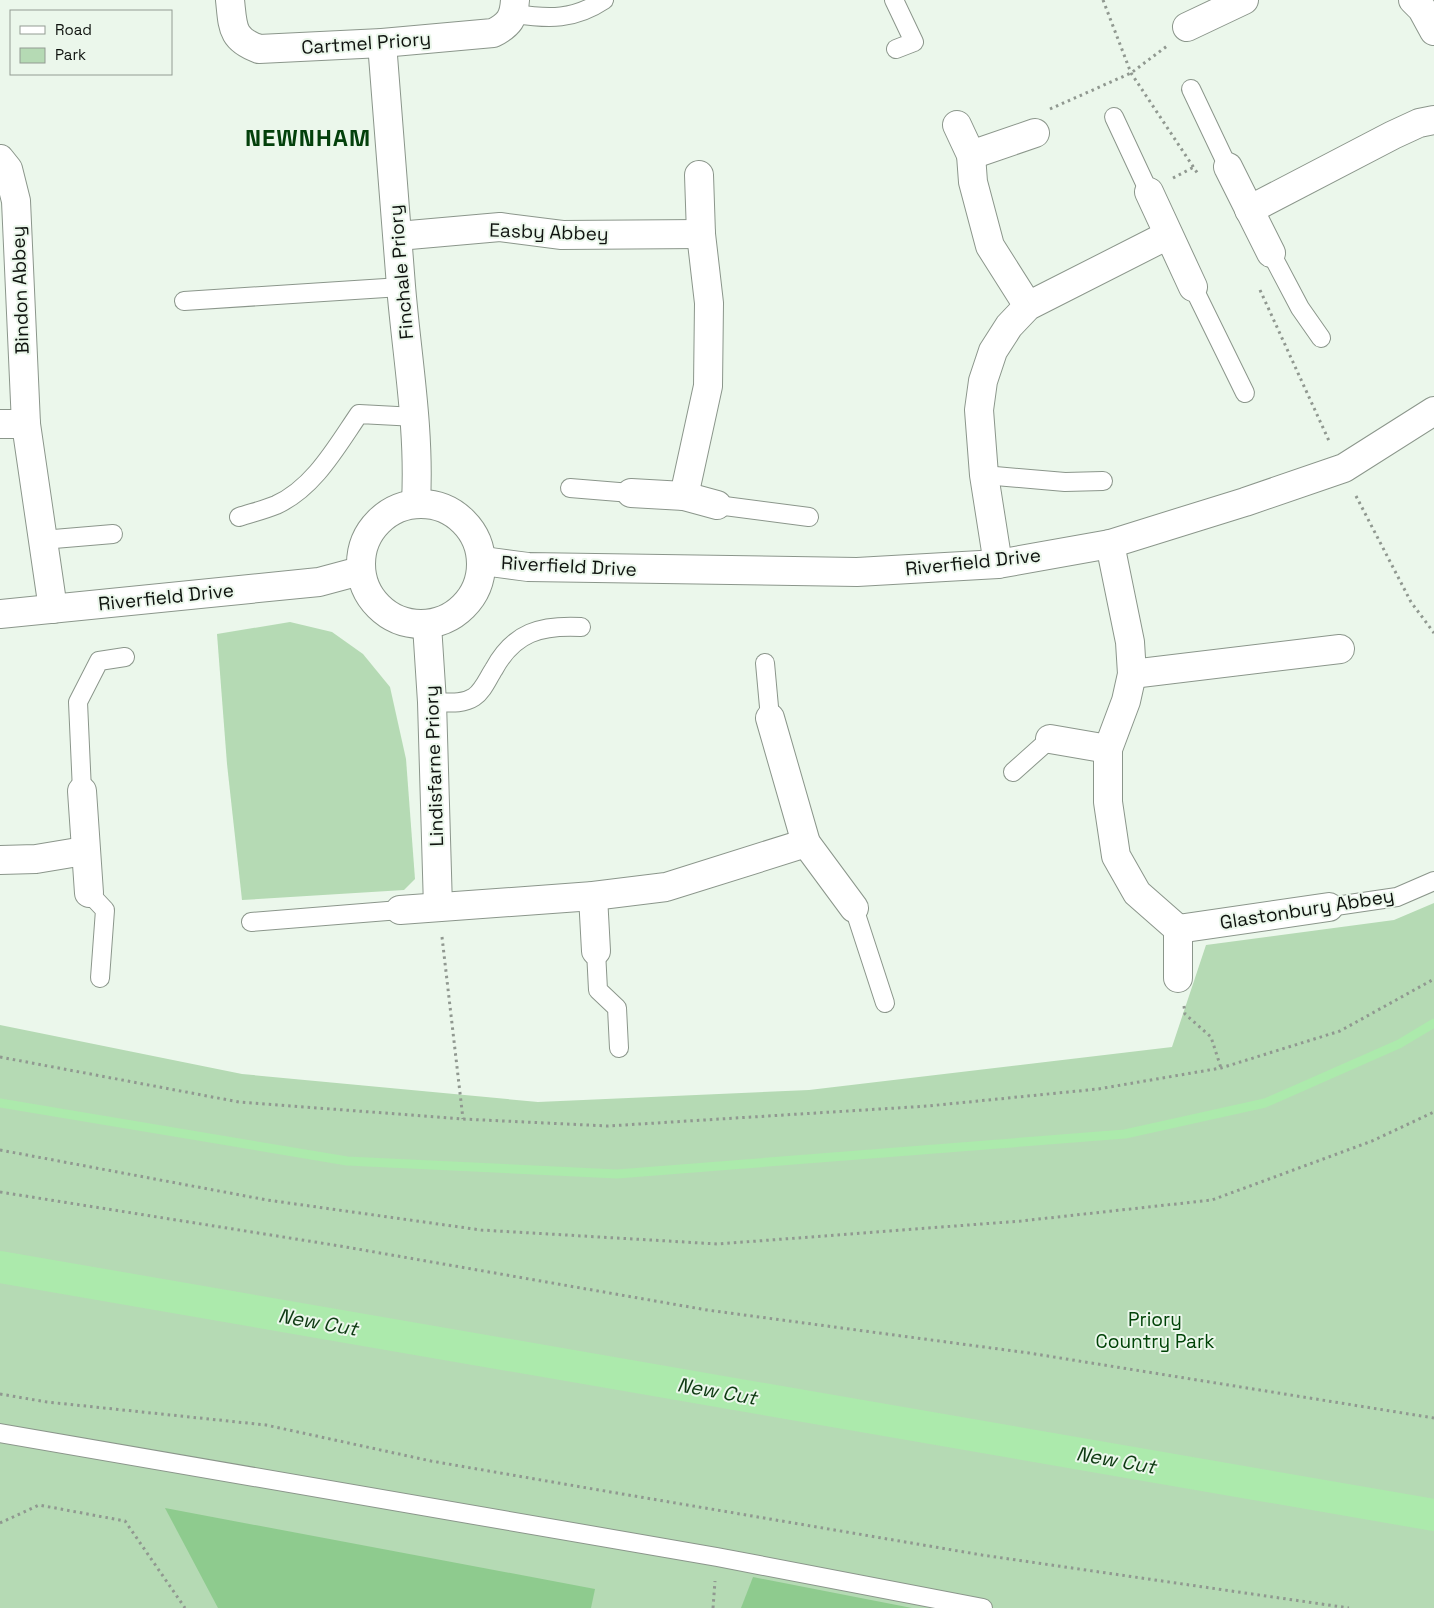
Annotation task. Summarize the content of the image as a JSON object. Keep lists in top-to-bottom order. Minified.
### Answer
{"streets":{"street":["Cartmel Priory","Easby Abbey","Finchale Priory","Bindon Abbey","Riverfield Drive","Lindisfarne Priory","Glastonbury Abbey"]},"crossings":[["Cartmel Priory","Finchale Priory"],["Easby Abbey","Finchale Priory"],["Finchale Priory","Riverfield Drive"],["Finchale Priory","Lindisfarne Priory"],["Bindon Abbey","Riverfield Drive"],["Riverfield Drive","Lindisfarne Priory"]],"districts":["NEWNHAM"],"water":["New Cut"],"parks":["Priory Country Park"],"legend":["Road","Park"]}
